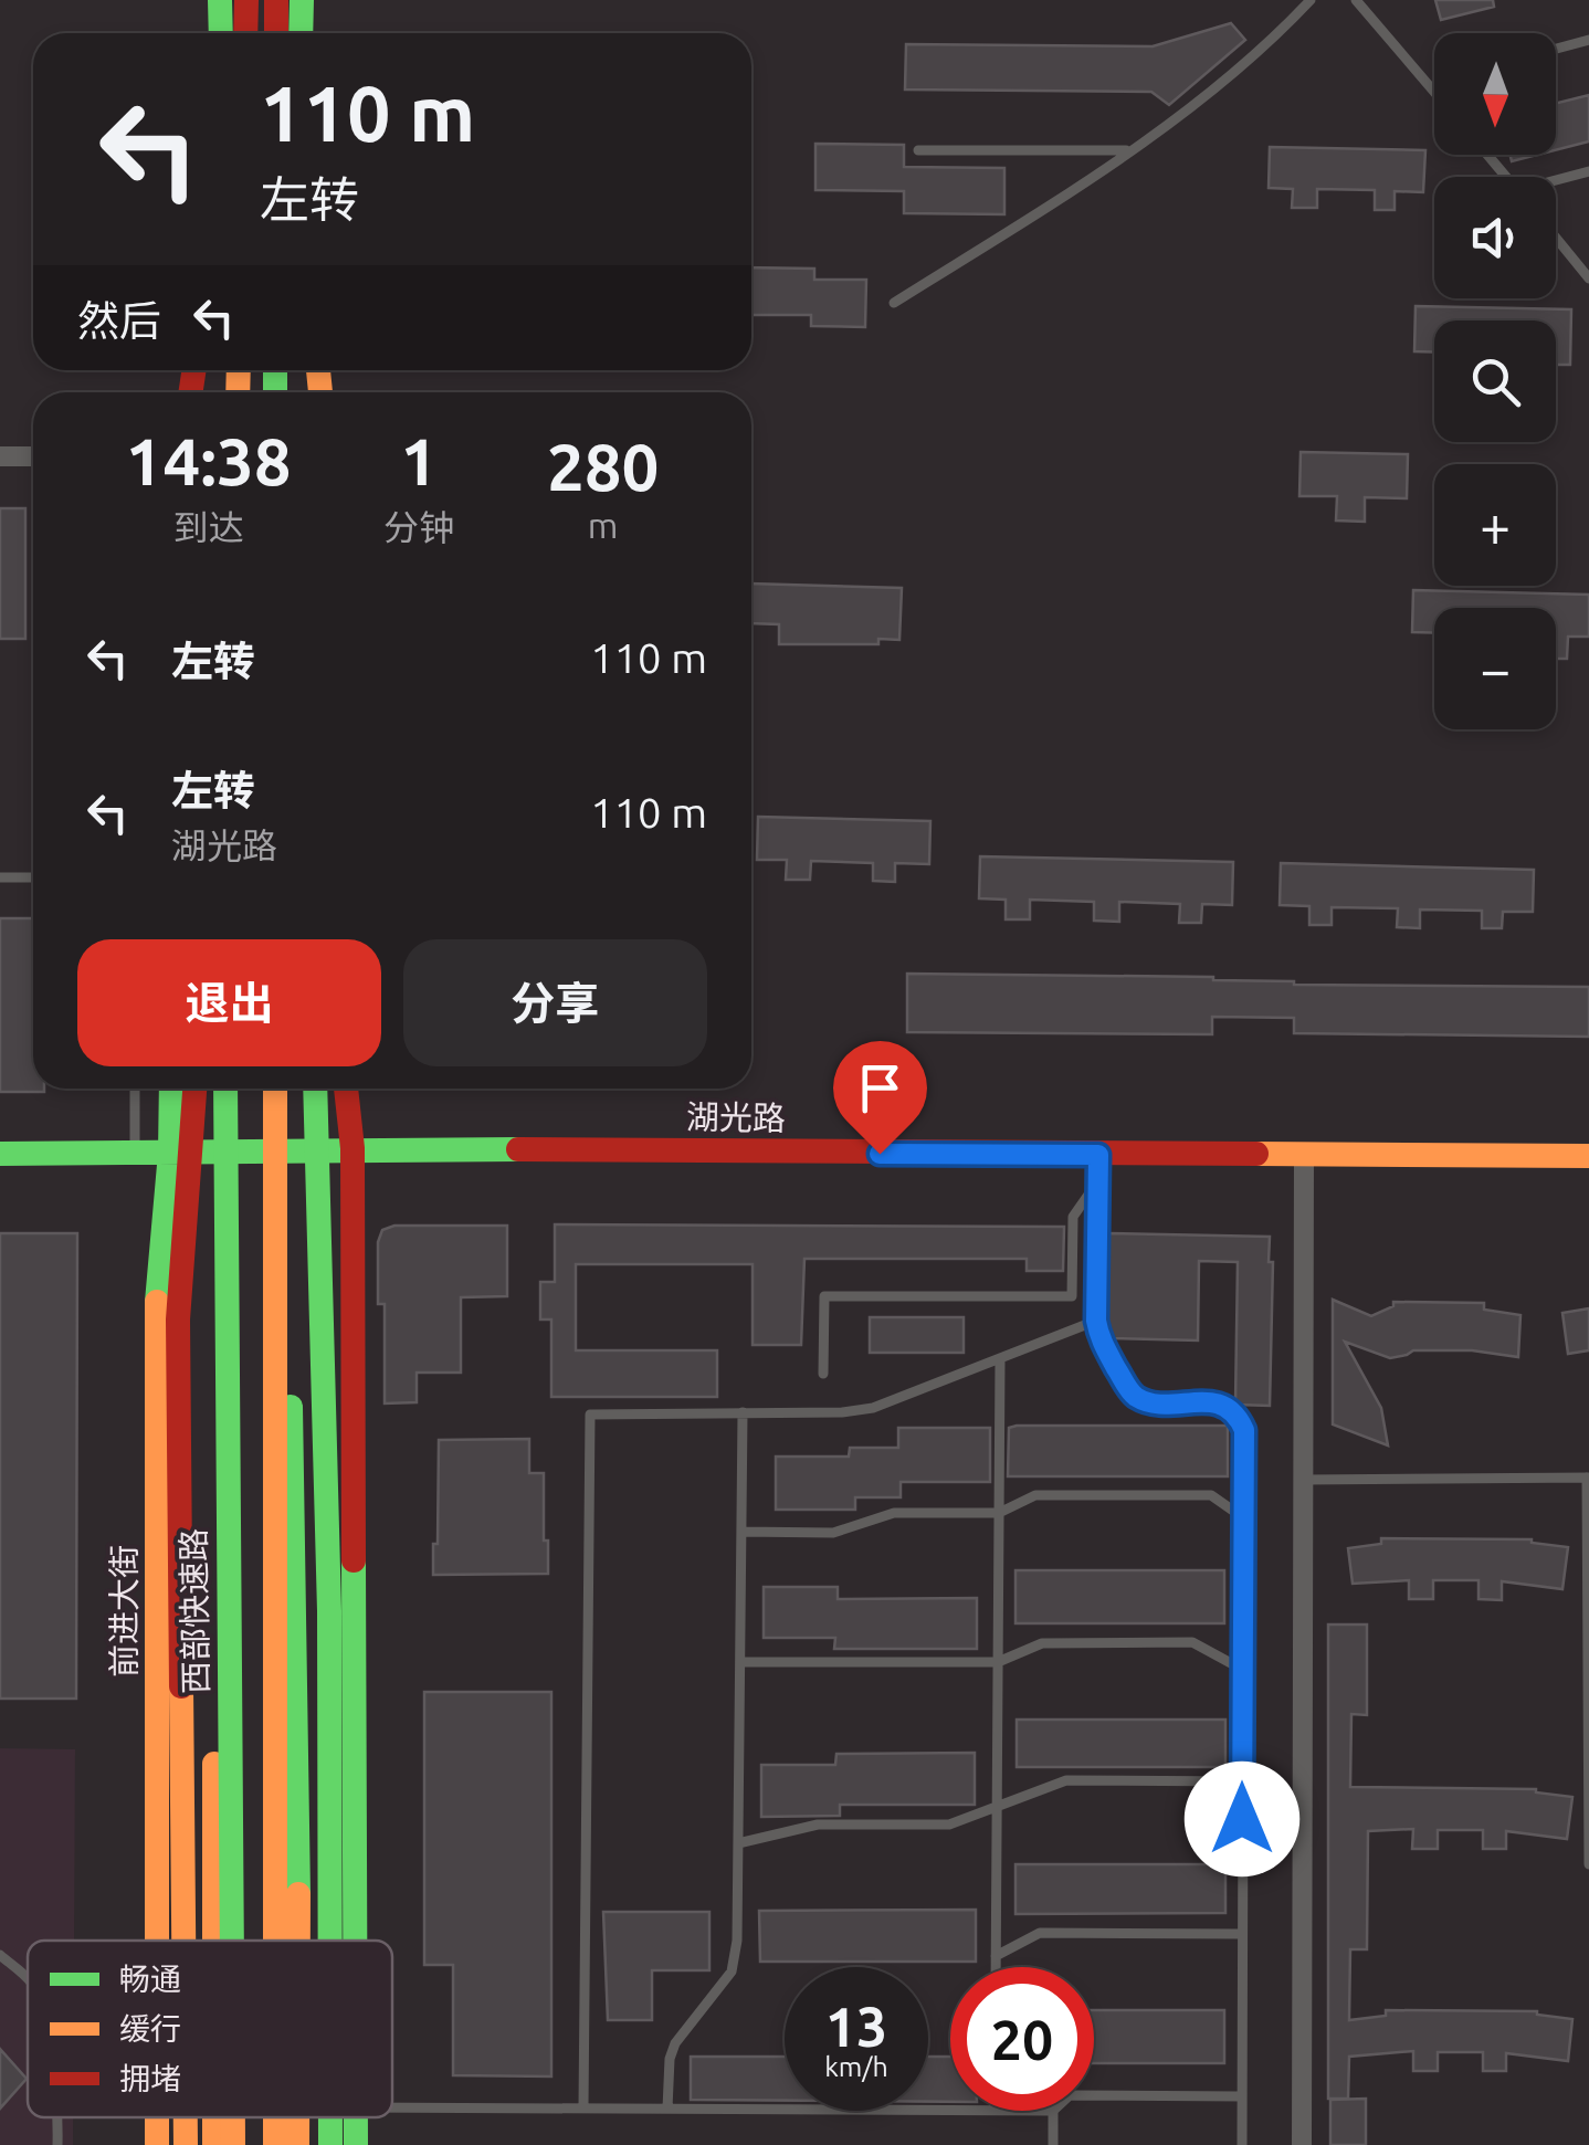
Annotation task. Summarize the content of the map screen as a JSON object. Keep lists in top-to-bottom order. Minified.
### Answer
{"streets":{"main road":["湖光路","前进大街","西部快速路"]},"crossings":[["湖光路","前进大街"]],"legend":["畅通","缓行","拥堵"],"north":"bottom","page":{"map_buttons":["+","−"],"turn":["110 m","左转"],"then":"然后","eta":["14:38","到达","1","分钟","280","m"],"list":[{"name":"左转","value":"110 m"},{"name":"左转","note":"湖光路","value":"110 m"}],"buttons":["退出","分享"],"speed":"13 km/h","limit":"20"}}
